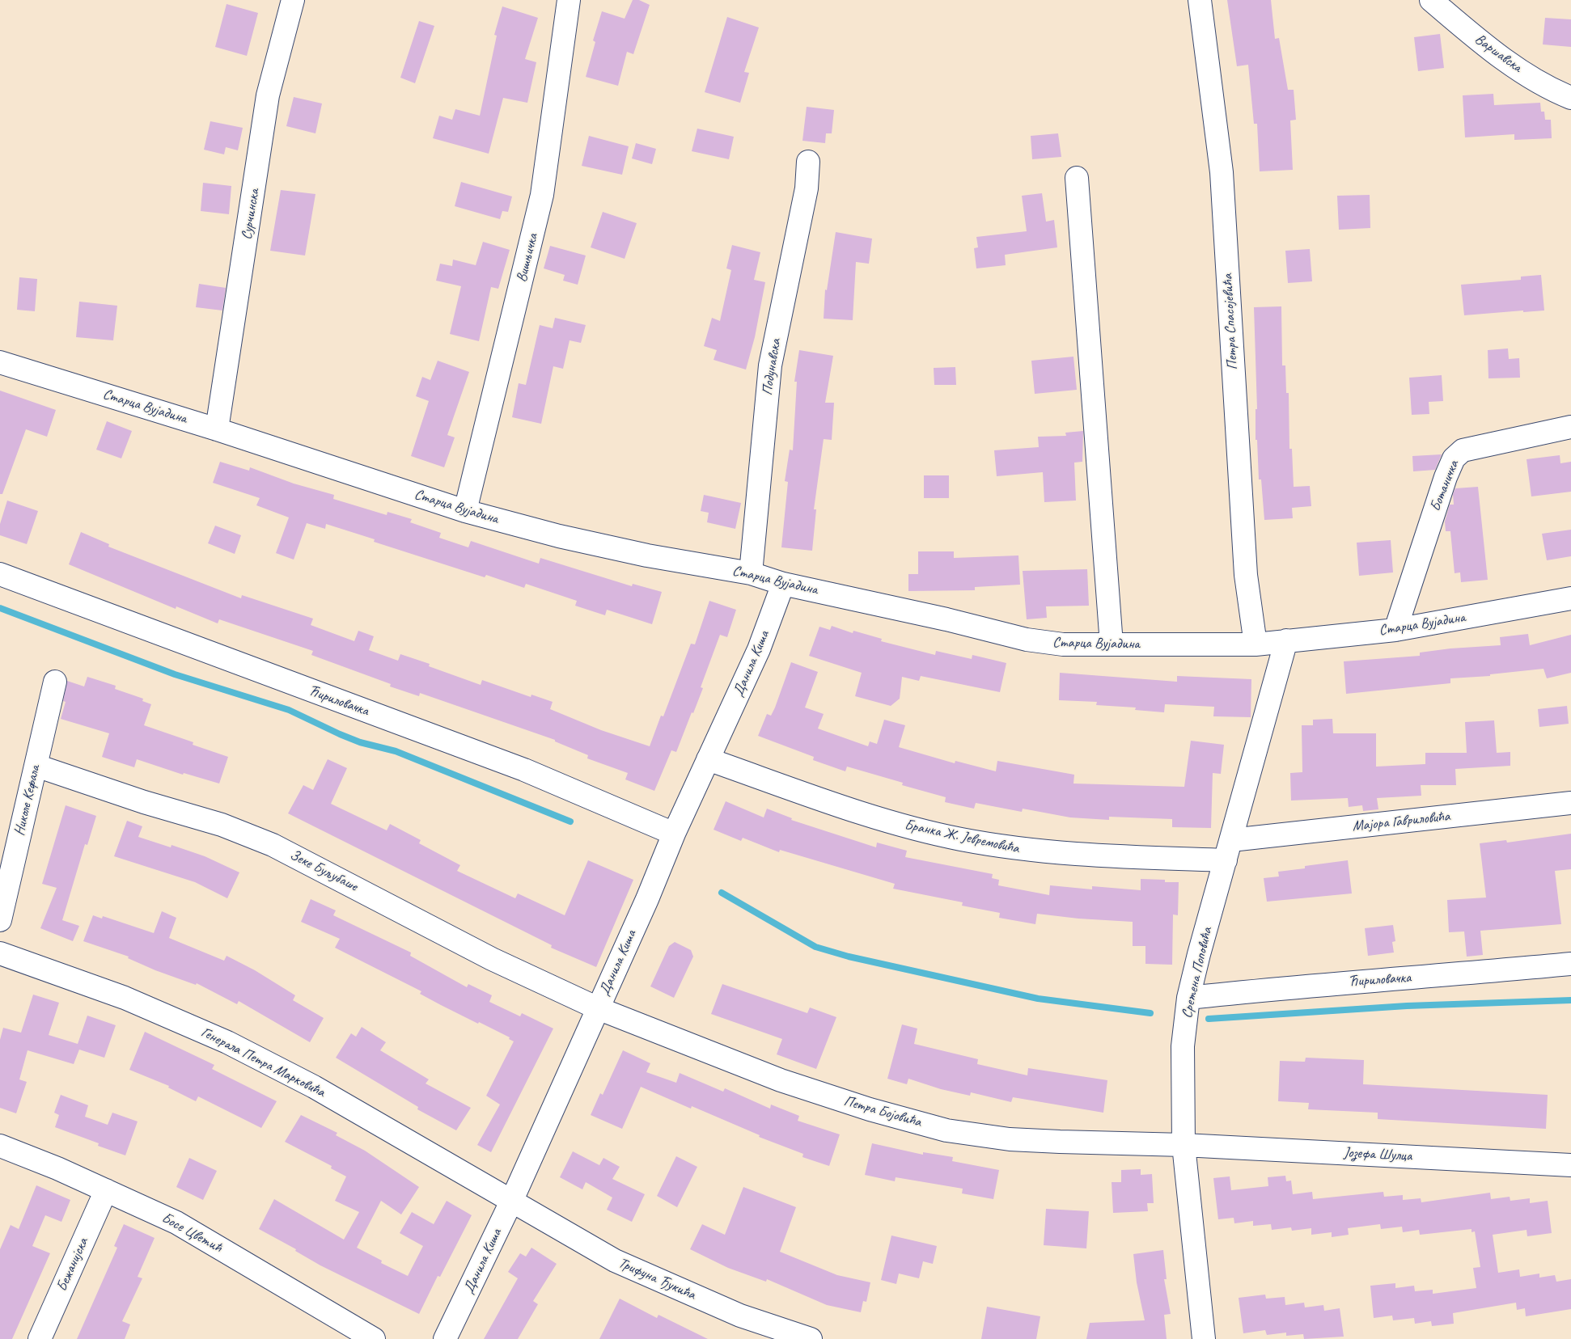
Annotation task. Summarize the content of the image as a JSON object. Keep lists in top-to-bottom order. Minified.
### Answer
{"streets":{"street":["Варшавска","Сурчинска","Вишњичка","Петра Спасојевића","Подунавска","Старца Вујадина","Ботаничка","Данила Киша","Ћириловачка","Николе Кефала","Мајора Гавриловића","Бранка Ж. Јевремовића","Зеке Буљубаше","Сретена Поповића","Генерала Петра Марковића","Петра Бојовића","Јозефа Шулца","Босе Цветић","Бежанијска","Трифуна Ђукића"]},"crossings":[["Сурчинска","Старца Вујадина"],["Вишњичка","Старца Вујадина"],["Петра Спасојевића","Старца Вујадина"],["Подунавска","Старца Вујадина"],["Старца Вујадина","Ботаничка"],["Старца Вујадина","Данила Киша"],["Старца Вујадина","Сретена Поповића"],["Данила Киша","Ћириловачка"],["Данила Киша","Бранка Ж. Јевремовића"],["Данила Киша","Зеке Буљубаше"],["Данила Киша","Генерала Петра Марковића"],["Данила Киша","Петра Бојовића"],["Данила Киша","Трифуна Ђукића"],["Ћириловачка","Сретена Поповића"],["Николе Кефала","Зеке Буљубаше"],["Мајора Гавриловића","Бранка Ж. Јевремовића"],["Мајора Гавриловића","Сретена Поповића"],["Бранка Ж. Јевремовића","Сретена Поповића"],["Зеке Буљубаше","Петра Бојовића"],["Сретена Поповића","Петра Бојовића"],["Сретена Поповића","Јозефа Шулца"],["Генерала Петра Марковића","Трифуна Ђукића"],["Петра Бојовића","Јозефа Шулца"],["Босе Цветић","Бежанијска"]]}
